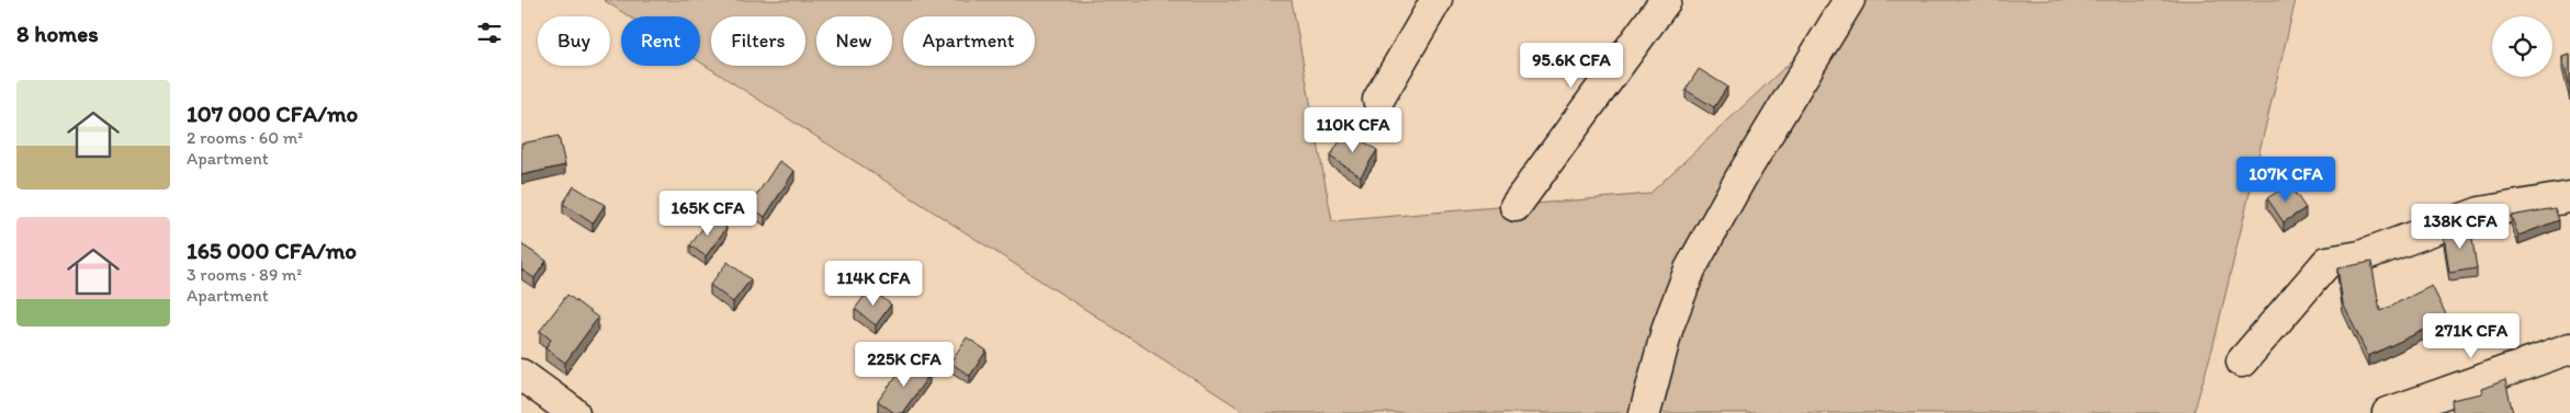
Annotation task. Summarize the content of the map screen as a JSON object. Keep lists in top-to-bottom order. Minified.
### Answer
{"page":{"heading":"8 homes","chip":["Buy","Rent","Filters","New","Apartment"],"price":["95.6K CFA","110K CFA","107K CFA","165K CFA","138K CFA","114K CFA","271K CFA","225K CFA"],"list":[{"name":"107 000 CFA/mo","note":"2 rooms · 60 m² · Apartment"},{"name":"165 000 CFA/mo","note":"3 rooms · 89 m² · Apartment"}]}}
